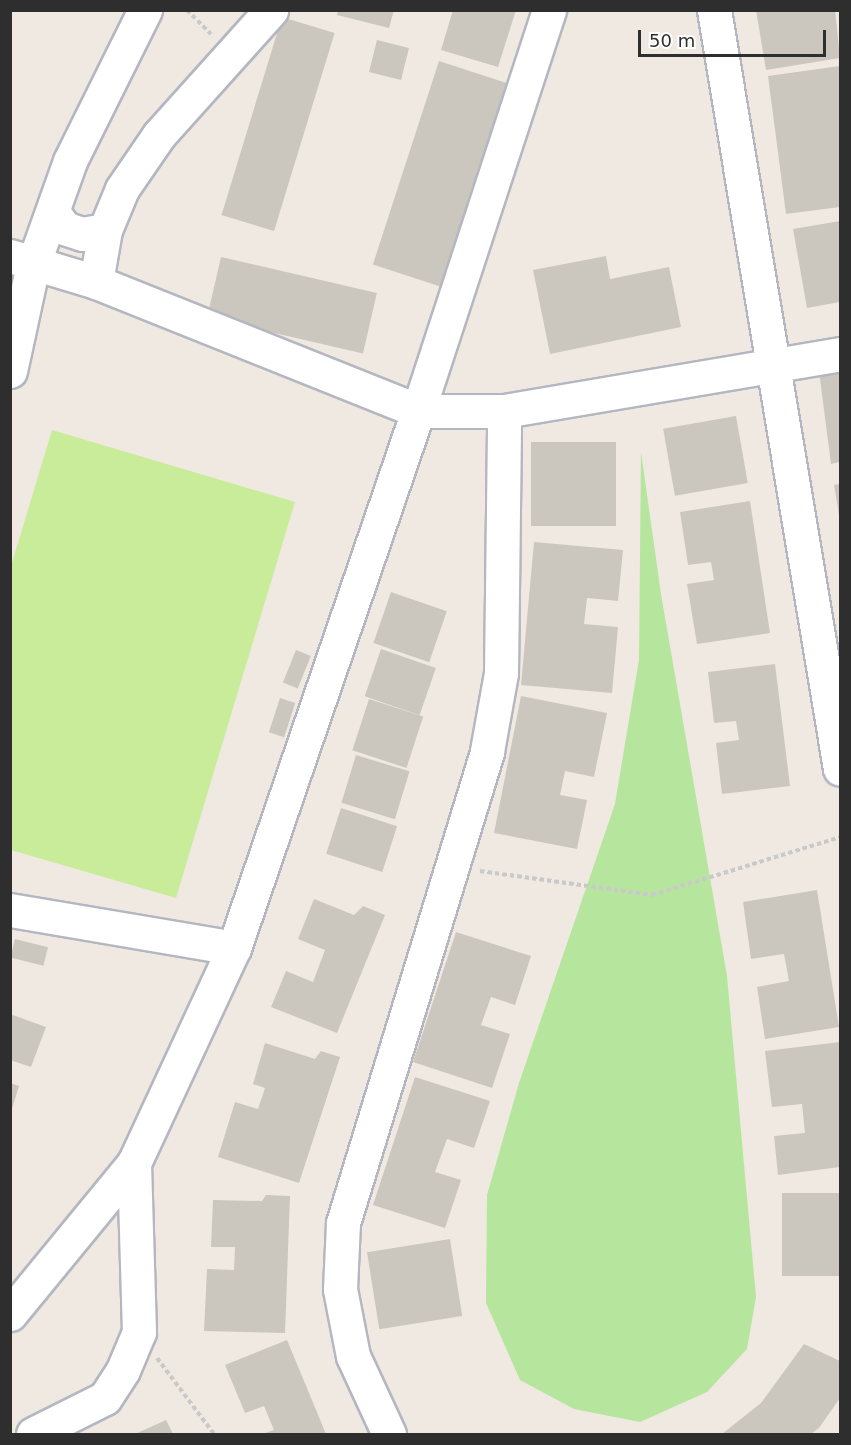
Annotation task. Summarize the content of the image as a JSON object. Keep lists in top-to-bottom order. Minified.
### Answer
{"scale_bar":"50 m"}
